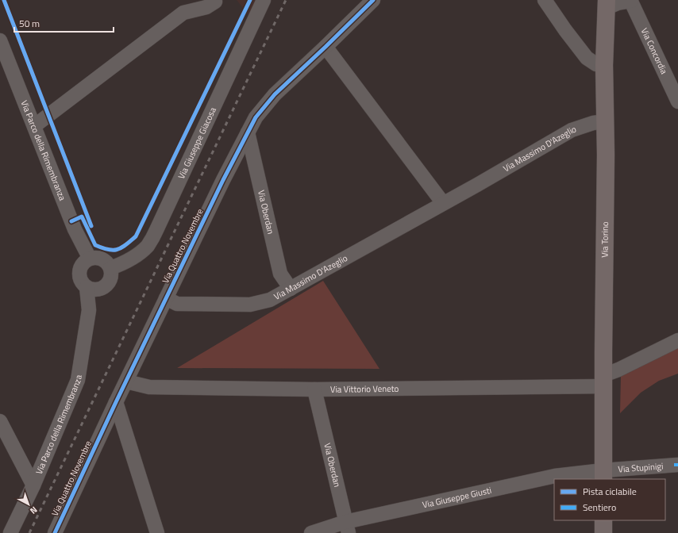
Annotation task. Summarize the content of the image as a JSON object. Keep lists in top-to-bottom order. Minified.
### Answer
{"streets":{"main road":["Via Torino"],"street":["Via Concordia","Via Giuseppe Giacosa","Via Massimo D'Azeglio","Via Parco della Rimembranza","Via Oberdan","Via Quattro Novembre","Via Vittorio Veneto","Via Stupinigi","Via Giuseppe Giusti"]},"crossings":[["Via Giuseppe Giacosa","Via Parco della Rimembranza"],["Via Massimo D'Azeglio","Via Oberdan"],["Via Massimo D'Azeglio","Via Torino"],["Via Massimo D'Azeglio","Via Quattro Novembre"],["Via Oberdan","Via Quattro Novembre"],["Via Oberdan","Via Vittorio Veneto"],["Via Oberdan","Via Giuseppe Giusti"],["Via Torino","Via Vittorio Veneto"],["Via Torino","Via Stupinigi"],["Via Torino","Via Giuseppe Giusti"],["Via Quattro Novembre","Via Vittorio Veneto"],["Via Stupinigi","Via Giuseppe Giusti"]],"legend":["Pista ciclabile","Sentiero"],"scale_bar":"50 m","north":"bottom right"}
